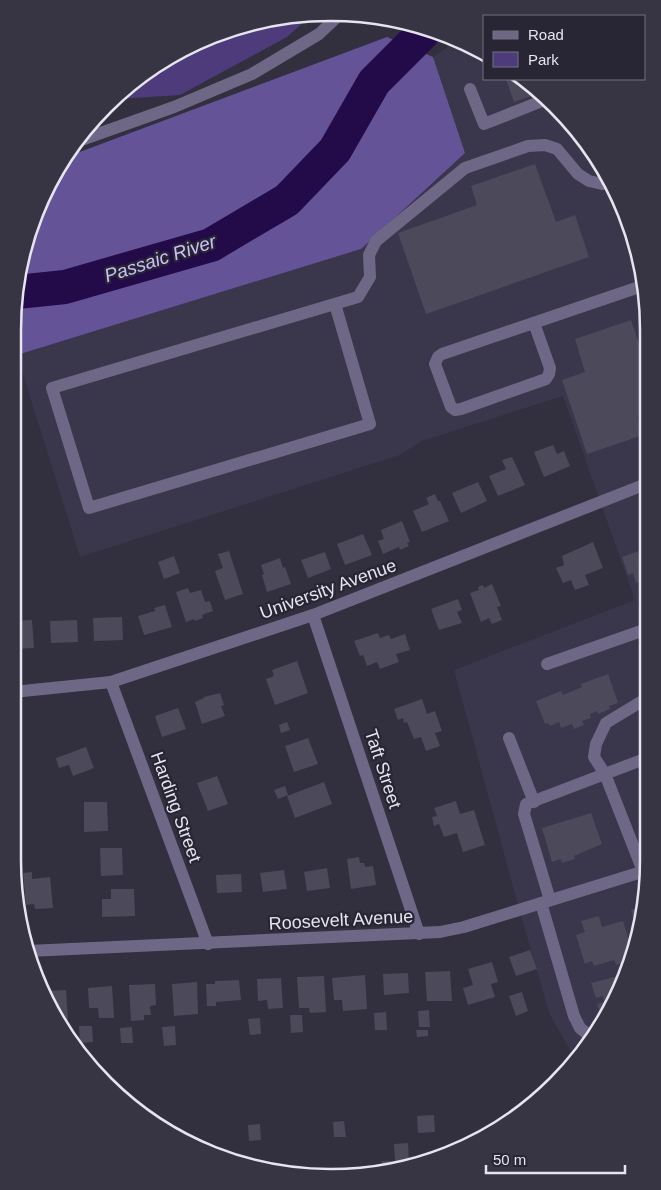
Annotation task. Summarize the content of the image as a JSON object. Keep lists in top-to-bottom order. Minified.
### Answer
{"streets":{"street":["University Avenue","Taft Street","Harding Street","Roosevelt Avenue"]},"crossings":[["University Avenue","Taft Street"],["University Avenue","Harding Street"],["Taft Street","Roosevelt Avenue"],["Harding Street","Roosevelt Avenue"]],"water":["Passaic River"],"legend":["Road","Park"],"scale_bar":"50 m"}
